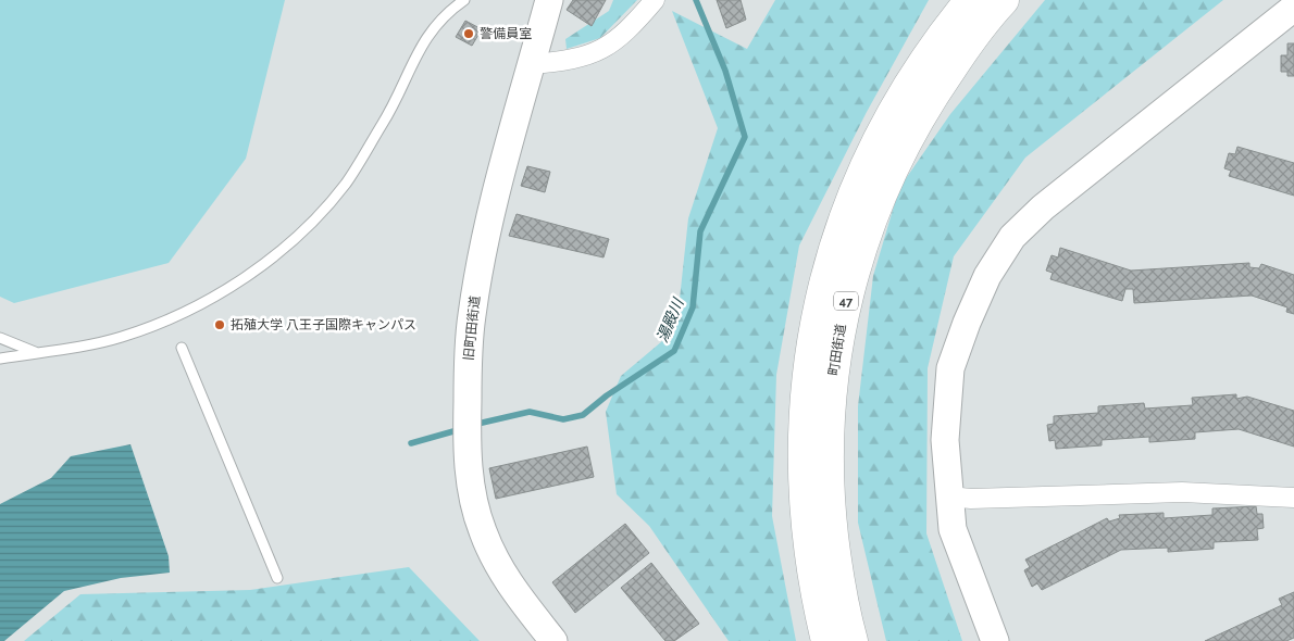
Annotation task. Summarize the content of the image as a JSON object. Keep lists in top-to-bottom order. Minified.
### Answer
{"streets":{"main road":["47","町田街道"],"street":["旧町田街道"]},"water":["湯殿川"],"places":["警備員室","拓殖大学 八王子国際キャンパス"]}
